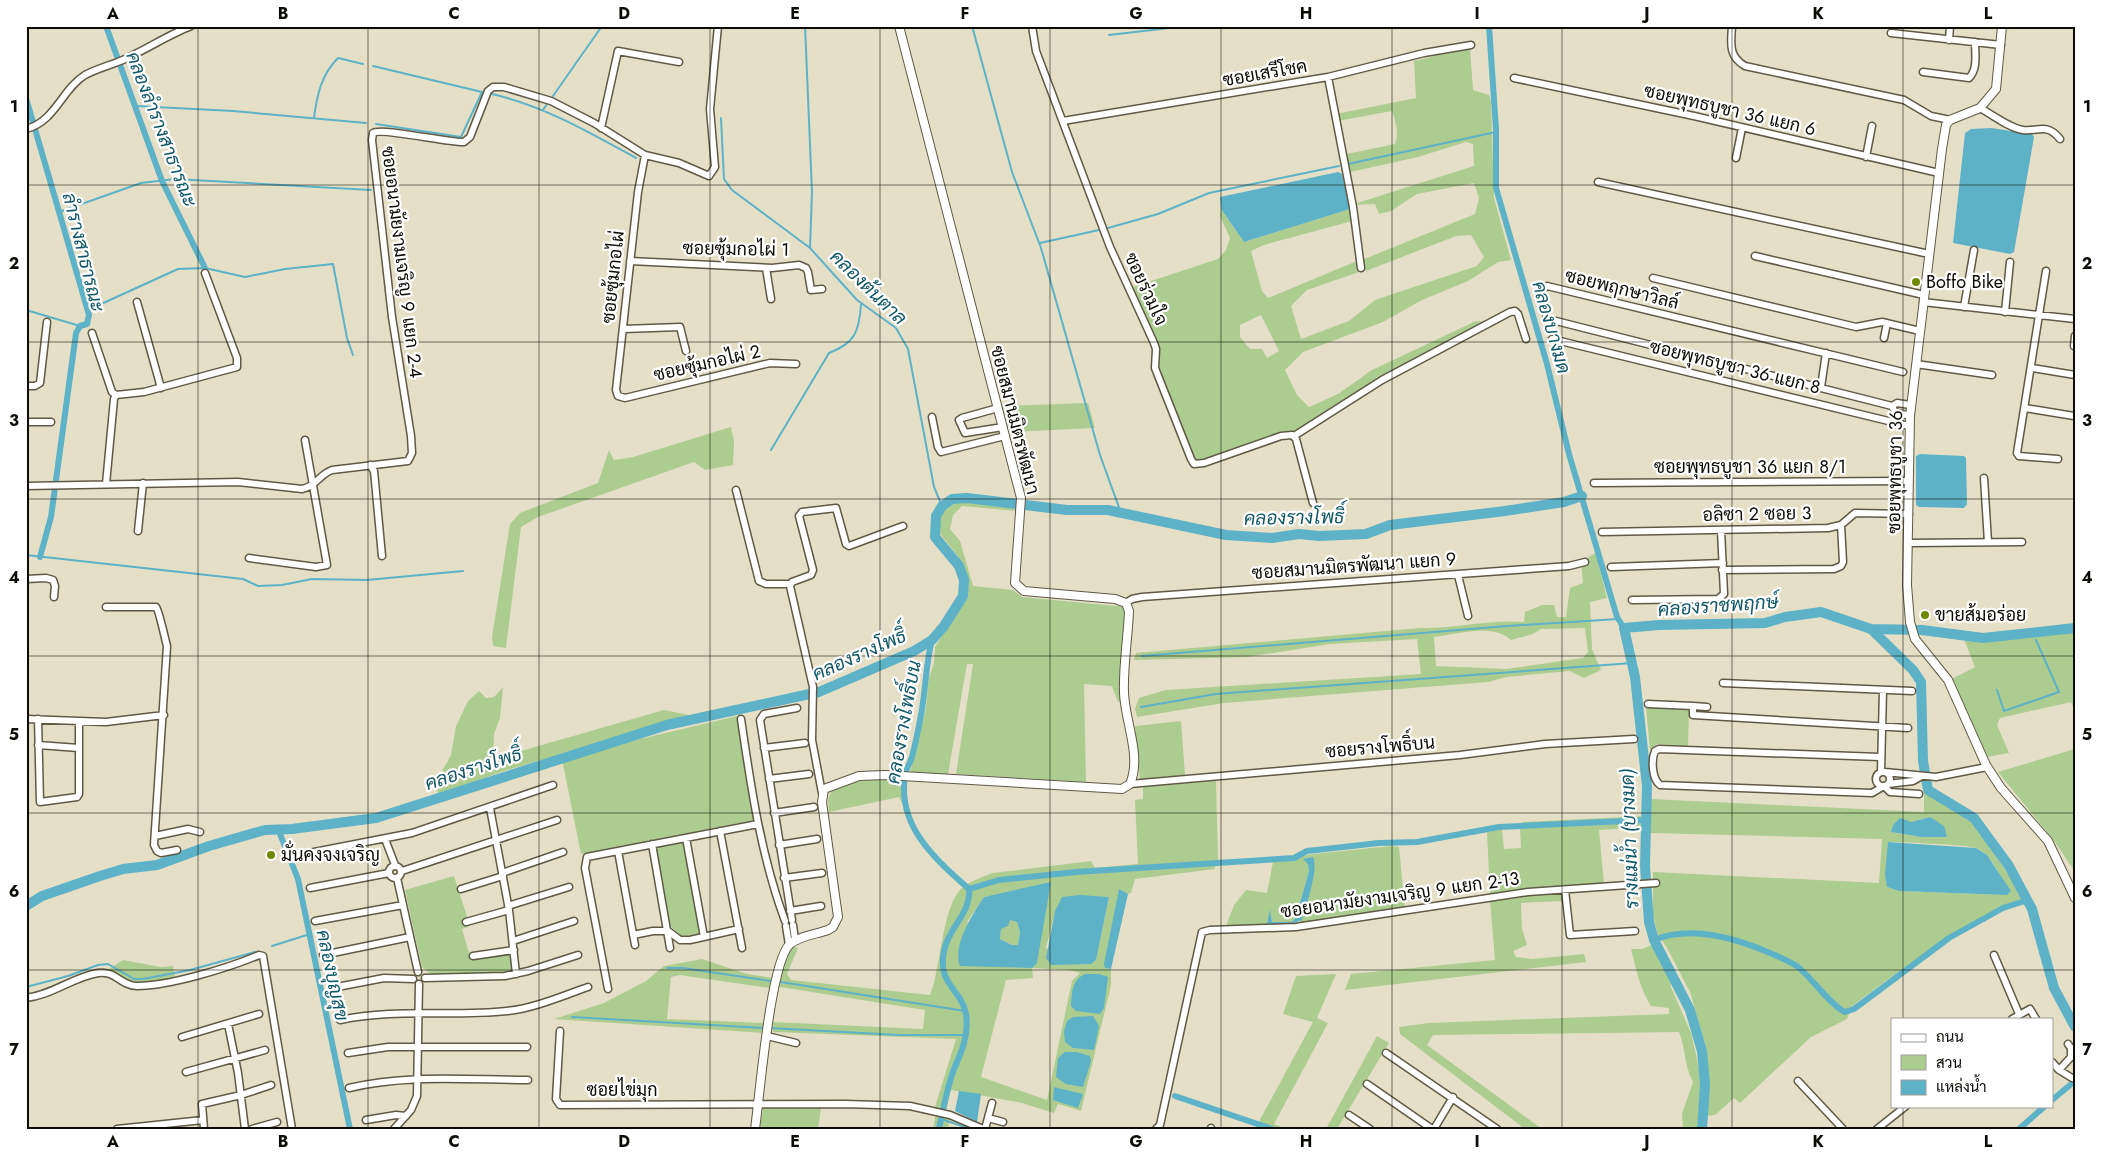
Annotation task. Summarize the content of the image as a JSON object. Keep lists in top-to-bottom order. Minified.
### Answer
{"streets":{"street":["ซอยเสรีโชค","ซอยพุทธบูชา 36 แยก 6","ซอยซุ้มกอไผ่ 1","ซอยอนามัยงามเจริญ 9 แยก 2-4","ซอยซุ้มกอไผ่","ซอยร่วมใจ","ซอยพฤกษาวิลล์","ซอยซุ้มกอไผ่ 2","ซอยพุทธบูชา 36 แยก 8","ซอยสมานมิตรพัฒนา","ซอยพุทธบูชา 36 แยก 8/1","ซอยพุทธบูชา 36","อลิซา 2 ซอย 3","ซอยสมานมิตรพัฒนา แยก 9","ซอยรางโพธิ์บน","ซอยอนามัยงามเจริญ 9 แยก 2-13","ซอยไข่มุก"]},"crossings":[["ซอยเสรีโชค","ซอยร่วมใจ"],["ซอยพุทธบูชา 36 แยก 6","ซอยพุทธบูชา 36"],["ซอยซุ้มกอไผ่ 1","ซอยซุ้มกอไผ่"],["ซอยอนามัยงามเจริญ 9 แยก 2-4","ซอยซุ้มกอไผ่"],["ซอยซุ้มกอไผ่","ซอยซุ้มกอไผ่ 2"],["ซอยพฤกษาวิลล์","ซอยพุทธบูชา 36"],["ซอยพุทธบูชา 36 แยก 8","ซอยพุทธบูชา 36"],["ซอยสมานมิตรพัฒนา","ซอยสมานมิตรพัฒนา แยก 9"],["ซอยพุทธบูชา 36 แยก 8/1","ซอยพุทธบูชา 36"],["ซอยพุทธบูชา 36","อลิซา 2 ซอย 3"]],"water":["คลองลำรางสาธารณะ","ลำรางสาธารณะ","คลองต้นตาล","คลองบางมด","คลองรางโพธิ์","คลองราชพฤกษ์","คลองรางโพธิ์บน","รางแม่น้ำ (บางมด)","คลองบุญสุข"],"places":["Boffo Bike","ขายส้มอร่อย","มั่นคงจงเจริญ"],"legend":["ถนน","สวน","แหล่งน้ำ"],"grid":{"columns":["A","B","C","D","E","F","G","H","I","J","K","L"],"rows":["1","2","3","4","5","6","7"]}}
